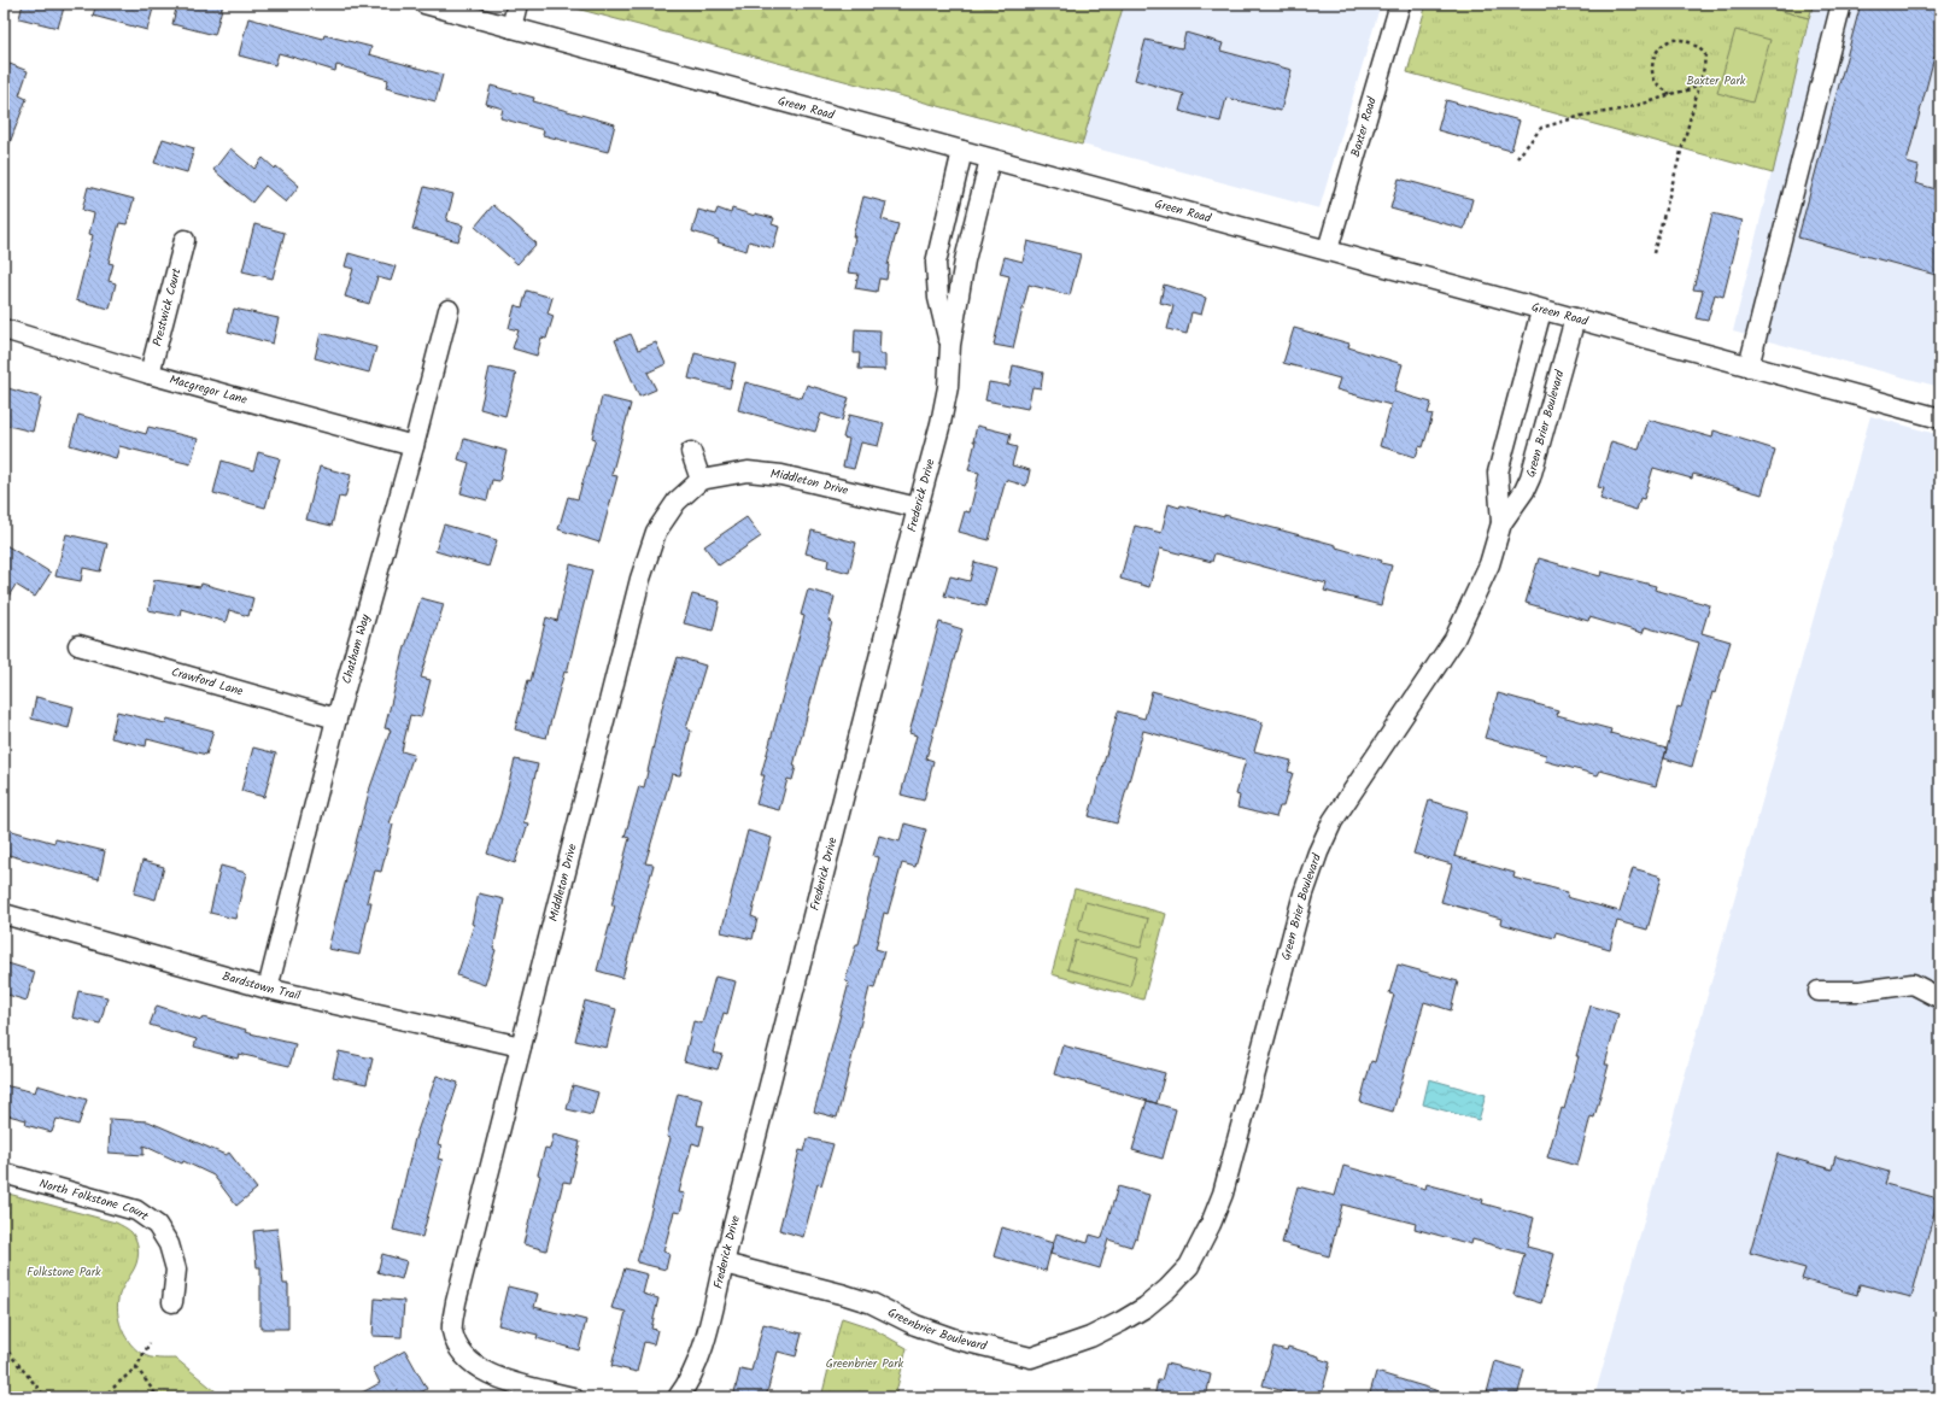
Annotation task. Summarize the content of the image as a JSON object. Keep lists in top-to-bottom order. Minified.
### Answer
{"streets":{"street":["Green Road","Baxter Road","Prestwick Court","Macgregor Lane","Green Brier Boulevard","Middleton Drive","Frederick Drive","Chatham Way","Crawford Lane","Bardstown Trail","North Folkstone Court","Greenbrier Boulevard"]},"crossings":[["Green Road","Baxter Road"],["Green Road","Green Brier Boulevard"],["Green Road","Frederick Drive"],["Prestwick Court","Macgregor Lane"],["Macgregor Lane","Chatham Way"],["Green Brier Boulevard","Greenbrier Boulevard"],["Middleton Drive","Frederick Drive"],["Middleton Drive","Bardstown Trail"],["Frederick Drive","Greenbrier Boulevard"],["Chatham Way","Crawford Lane"],["Chatham Way","Bardstown Trail"]],"parks":["Baxter Park","Folkstone Park","Greenbrier Park"]}
